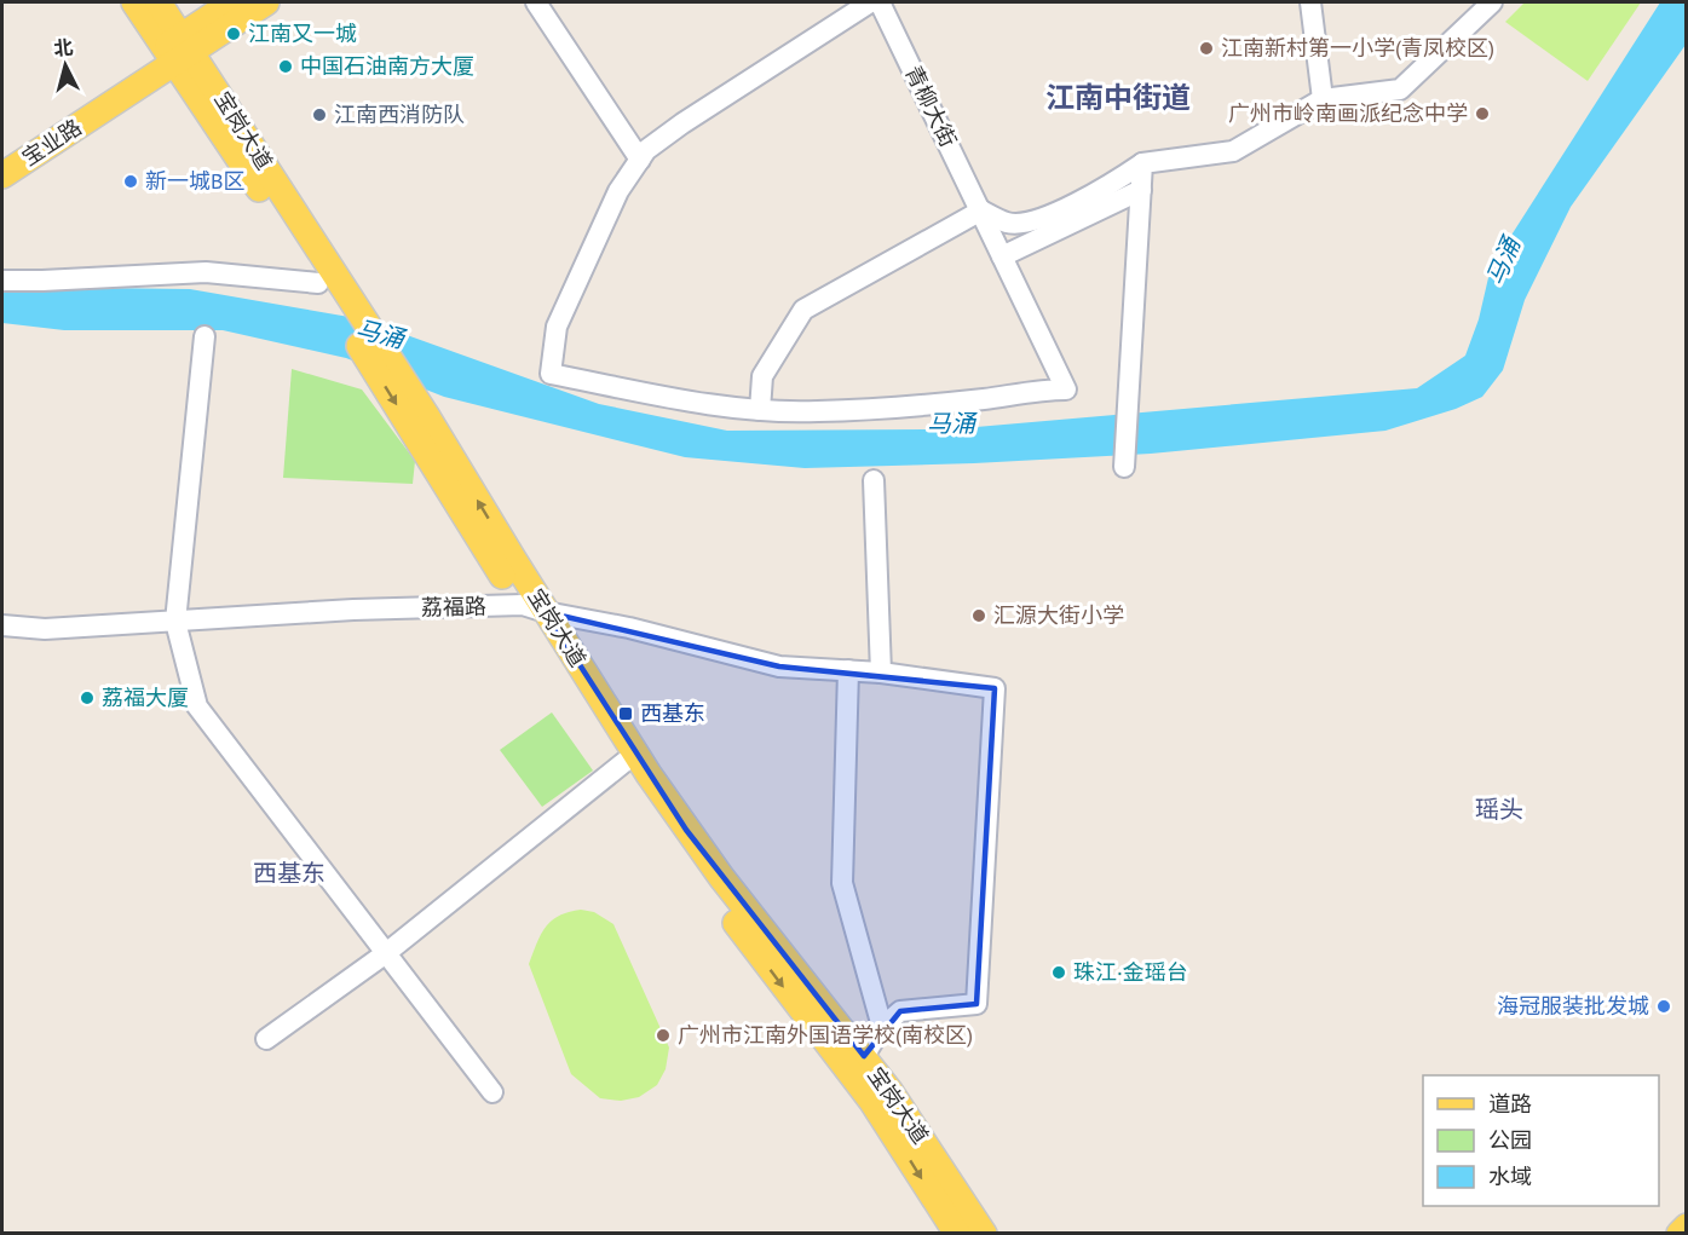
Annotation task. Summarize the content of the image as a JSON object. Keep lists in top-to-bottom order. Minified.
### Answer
{"streets":{"main road":["宝岗大道","宝业路"],"street":["青柳大街","荔福路"]},"crossings":[["宝岗大道","宝业路"],["宝岗大道","荔福路"]],"districts":["江南中街道","瑶头","西基东"],"water":["马涌"],"places":{"other":["江南又一城","江南新村第一小学(青凤校区)","中国石油南方大厦","广州市岭南画派纪念中学","江南西消防队","新一城B区","汇源大街小学","荔福大厦","珠江·金瑶台","海冠服装批发城","广州市江南外国语学校(南校区)"],"transit":["西基东"]},"legend":["道路","公园","水域"],"north":"top"}
